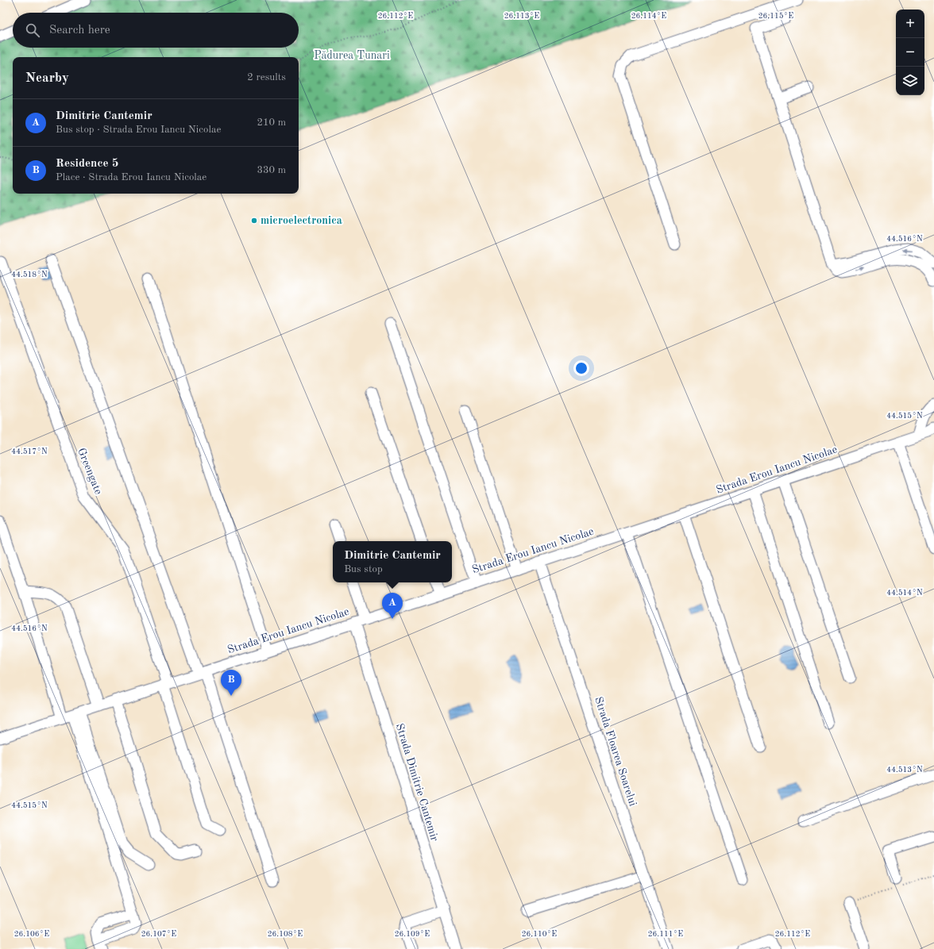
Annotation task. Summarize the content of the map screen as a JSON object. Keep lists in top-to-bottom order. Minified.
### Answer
{"streets":{"street":["Strada Erou Iancu Nicolae","Greengate","Strada Floarea Soarelui","Strada Dimitrie Cantemir"]},"crossings":[["Strada Erou Iancu Nicolae","Greengate"],["Strada Erou Iancu Nicolae","Strada Floarea Soarelui"],["Strada Erou Iancu Nicolae","Strada Dimitrie Cantemir"]],"parks":["Pădurea Tunari"],"places":["microelectronica"],"page":{"map_buttons":["+","−"],"search":"Search here","heading":["Nearby","2 results"],"list":[{"mark":"A","name":"Dimitrie Cantemir","note":"Bus stop · Strada Erou Iancu Nicolae","value":"210 m"},{"mark":"B","name":"Residence 5","note":"Place · Strada Erou Iancu Nicolae","value":"330 m"}],"popup":["Dimitrie Cantemir","Bus stop"],"pins":["A","B"]},"coordinates":["26.112°E","26.113°E","26.114°E","26.115°E","44.516°N","44.518°N","44.515°N","44.517°N","44.514°N","44.513°N","26.106°E","26.107°E","26.108°E","26.109°E","26.110°E","26.111°E"]}
